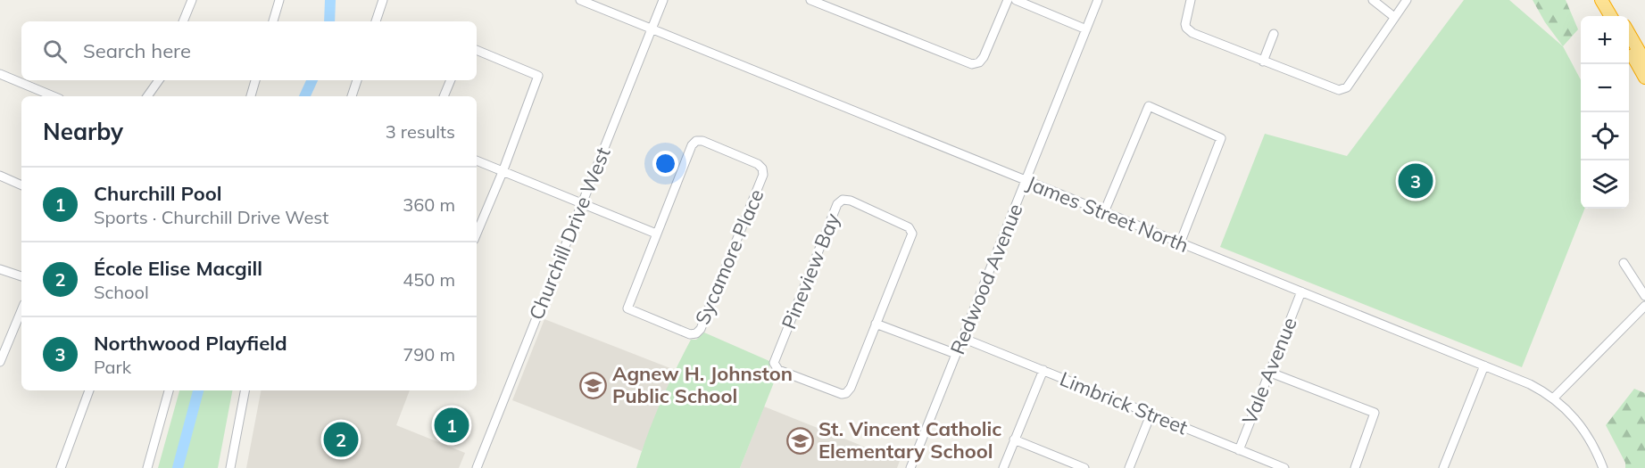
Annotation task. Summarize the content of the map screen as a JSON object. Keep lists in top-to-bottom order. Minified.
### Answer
{"streets":{"street":["James Street North","Churchill Drive West","Sycamore Place","Pineview Bay","Redwood Avenue","Vale Avenue","Limbrick Street"]},"crossings":[["James Street North","Churchill Drive West"],["James Street North","Redwood Avenue"],["James Street North","Vale Avenue"],["Redwood Avenue","Limbrick Street"],["Vale Avenue","Limbrick Street"]],"places":{"school or university":["Agnew H. Johnston Public School","St. Vincent Catholic Elementary School"]},"page":{"map_buttons":["+","−"],"search":"Search here","heading":["Nearby","3 results"],"pins":["3","1","2"],"list":[{"mark":"1","name":"Churchill Pool","note":"Sports · Churchill Drive West","value":"360 m"},{"mark":"2","name":"École Elise Macgill","note":"School","value":"450 m"},{"mark":"3","name":"Northwood Playfield","note":"Park","value":"790 m"}]}}
